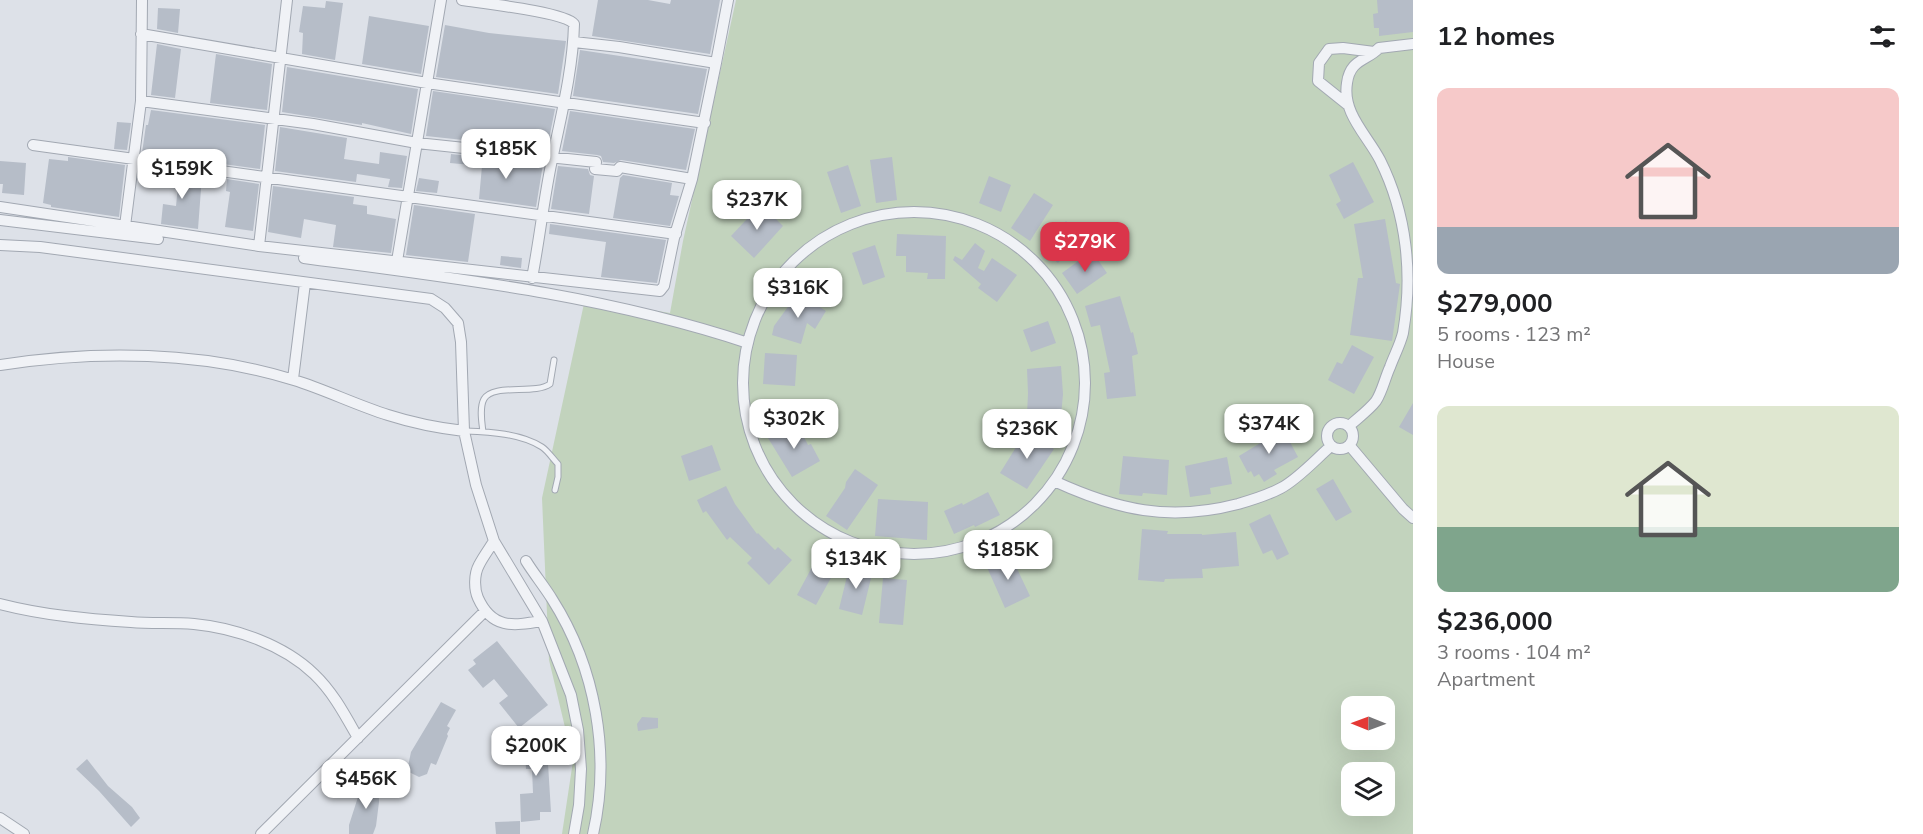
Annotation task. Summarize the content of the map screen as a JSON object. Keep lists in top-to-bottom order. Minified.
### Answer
{"north":"left","page":{"heading":"12 homes","list":[{"name":"$279,000","note":"5 rooms · 123 m² · House"},{"name":"$236,000","note":"3 rooms · 104 m² · Apartment"}],"price":["$185K","$159K","$237K","$279K","$316K","$302K","$374K","$236K","$185K","$134K","$200K","$456K"]}}
